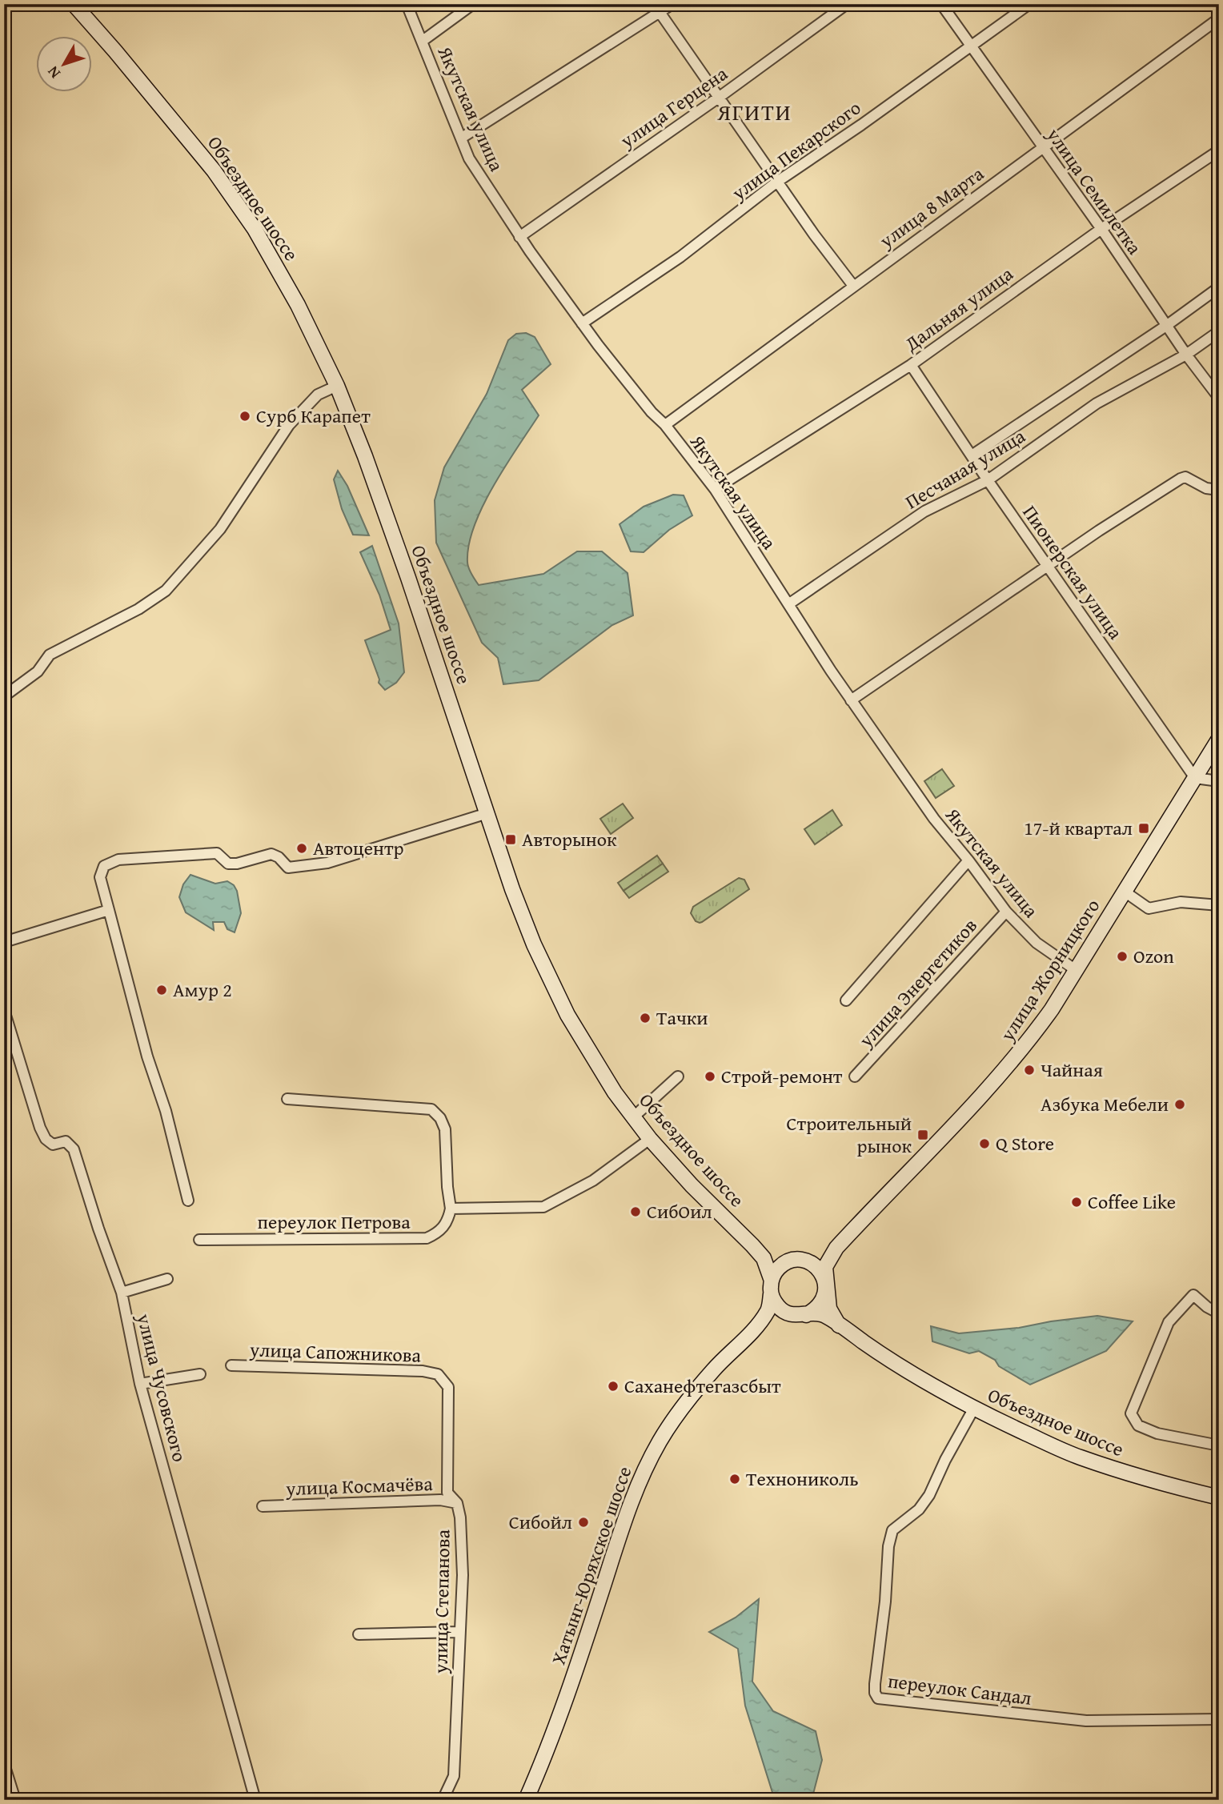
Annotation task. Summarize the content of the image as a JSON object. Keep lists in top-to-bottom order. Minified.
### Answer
{"streets":{"main road":["Объездное шоссе","улица Жорницкого","Хатынг-Юряхское шоссе"],"street":["улица Герцена","Якутская улица","улица Пекарского","улица Семилетка","улица 8 Марта","Дальняя улица","Песчаная улица","Пионерская улица","улица Энергетиков","переулок Петрова","улица Сапожникова","улица Чусовского","улица Космачёва","улица Степанова","переулок Сандал"]},"crossings":[["улица Герцена","Якутская улица"],["Якутская улица","улица Пекарского"],["Якутская улица","улица 8 Марта"],["Якутская улица","Дальняя улица"],["Якутская улица","Песчаная улица"],["Якутская улица","улица Жорницкого"],["Якутская улица","улица Энергетиков"],["улица Пекарского","улица Семилетка"],["улица Семилетка","улица 8 Марта"],["улица Семилетка","Дальняя улица"],["улица Семилетка","Песчаная улица"],["Объездное шоссе","улица Жорницкого"],["Объездное шоссе","Хатынг-Юряхское шоссе"],["Объездное шоссе","переулок Сандал"],["Дальняя улица","Пионерская улица"],["Песчаная улица","Пионерская улица"],["Пионерская улица","улица Жорницкого"],["улица Жорницкого","Хатынг-Юряхское шоссе"],["улица Сапожникова","улица Степанова"],["улица Космачёва","улица Степанова"]],"districts":["ЯГИТИ"],"places":{"other":["Сурб Карапет","Автоцентр","Ozon","Амур 2","Тачки","Чайная","Строй-ремонт","Азбука Мебели","Q Store","Coffee Like","СибОил","Саханефтегазсбыт","Технониколь","Сибойл"],"transit":["17-й квартал","Авторынок","Строительный рынок"]},"north":"bottom left"}
